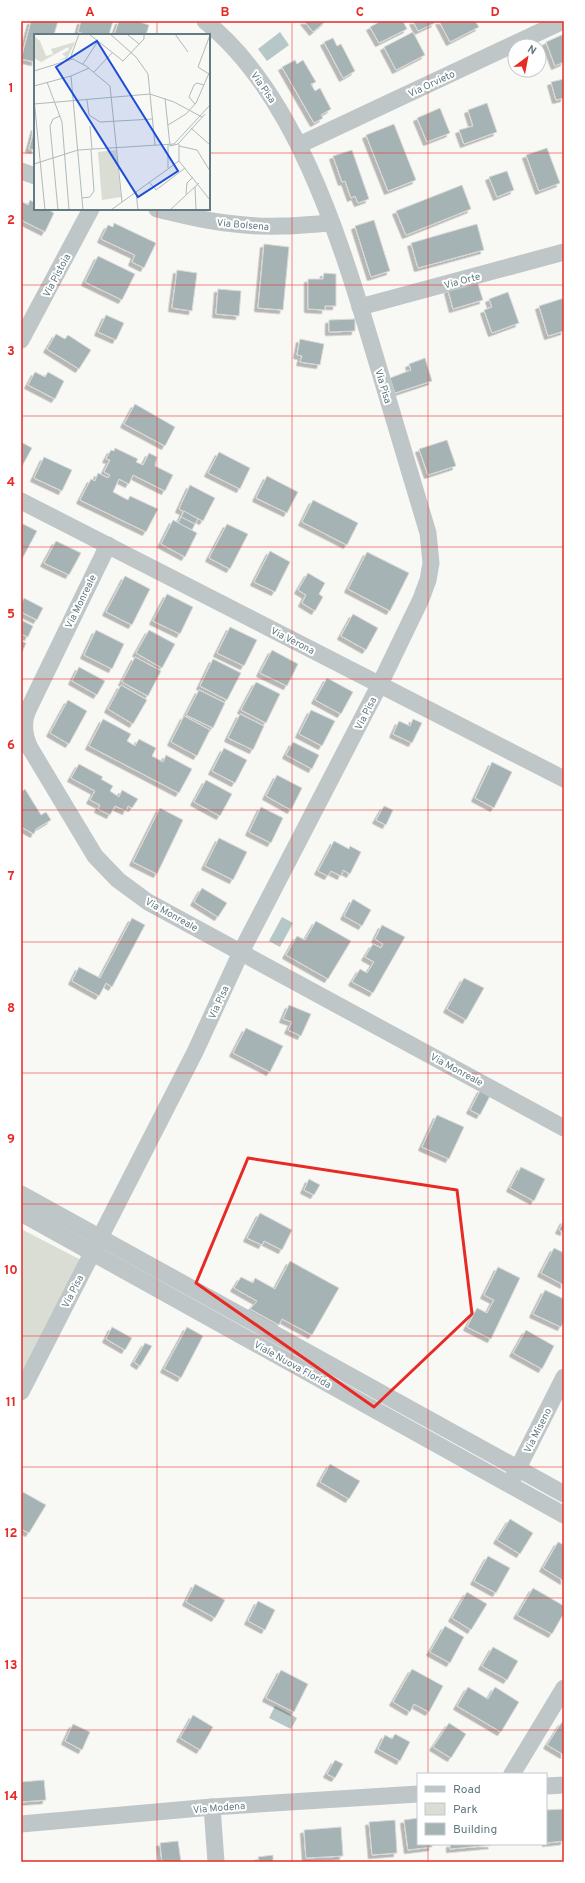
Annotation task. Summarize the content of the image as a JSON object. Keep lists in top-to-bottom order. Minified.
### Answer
{"streets":{"street":["Via Orvieto","Via Pisa","Via Bolsena","Via Pistoia","Via Orte","Via Monreale","Via Verona","Viale Nuova Florida","Via Miseno","Via Modena"]},"crossings":[["Via Orvieto","Via Pisa"],["Via Pisa","Via Bolsena"],["Via Pisa","Via Orte"],["Via Pisa","Via Monreale"],["Via Pisa","Via Verona"],["Via Pisa","Viale Nuova Florida"],["Via Monreale","Via Verona"],["Viale Nuova Florida","Via Miseno"]],"legend":["Road","Park","Building"],"north":"top right","grid":{"columns":["A","B","C","D"],"rows":["1","2","3","4","5","6","7","8","9","10","11","12","13","14"]}}
